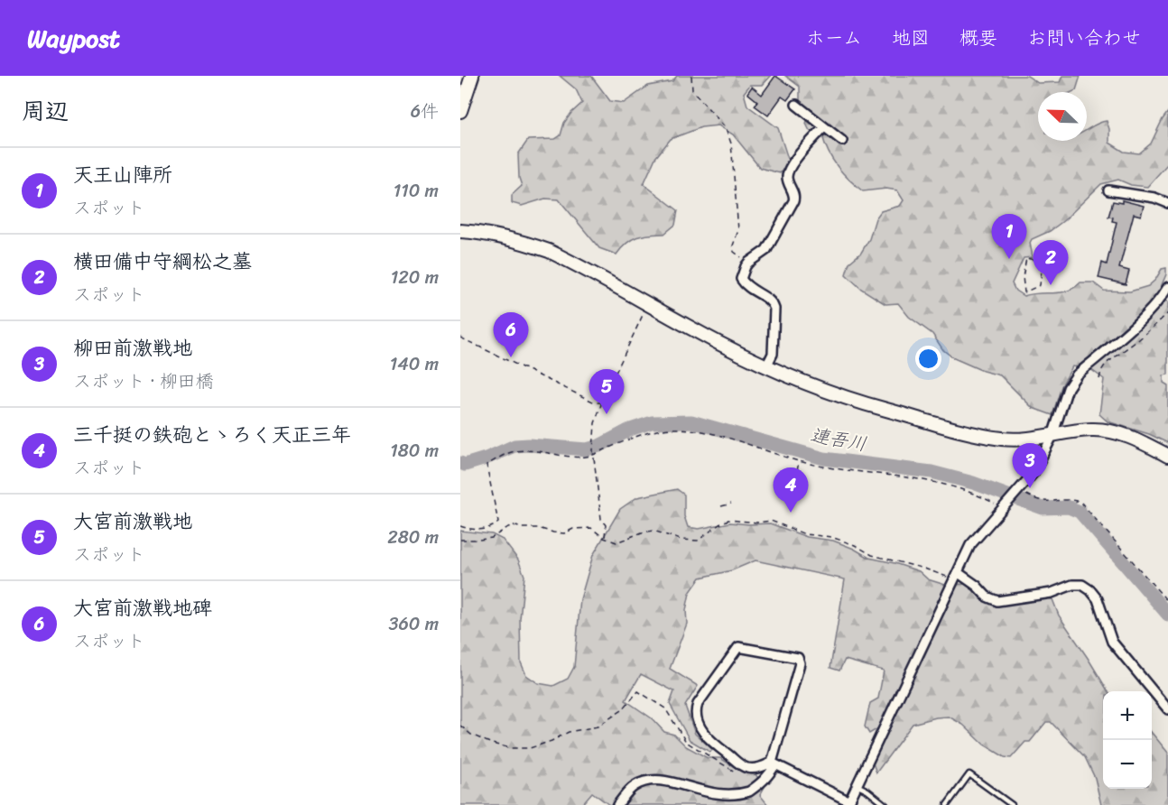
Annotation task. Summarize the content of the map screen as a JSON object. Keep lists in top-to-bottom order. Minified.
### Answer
{"water":["連吾川"],"north":"top left","page":{"header":"Waypost","nav":["ホーム","地図","概要","お問い合わせ"],"heading":["周辺","6件"],"list":[{"mark":"1","name":"天王山陣所","note":"スポット","value":"110 m"},{"mark":"2","name":"横田備中守綱松之墓","note":"スポット","value":"120 m"},{"mark":"3","name":"柳田前激戦地","note":"スポット · 柳田橋","value":"140 m"},{"mark":"4","name":"三千挺の鉄砲とゝろく天正三年","note":"スポット","value":"180 m"},{"mark":"5","name":"大宮前激戦地","note":"スポット","value":"280 m"},{"mark":"6","name":"大宮前激戦地碑","note":"スポット","value":"360 m"}],"pins":["1","2","6","5","3","4"],"map_buttons":["+","−"]}}
